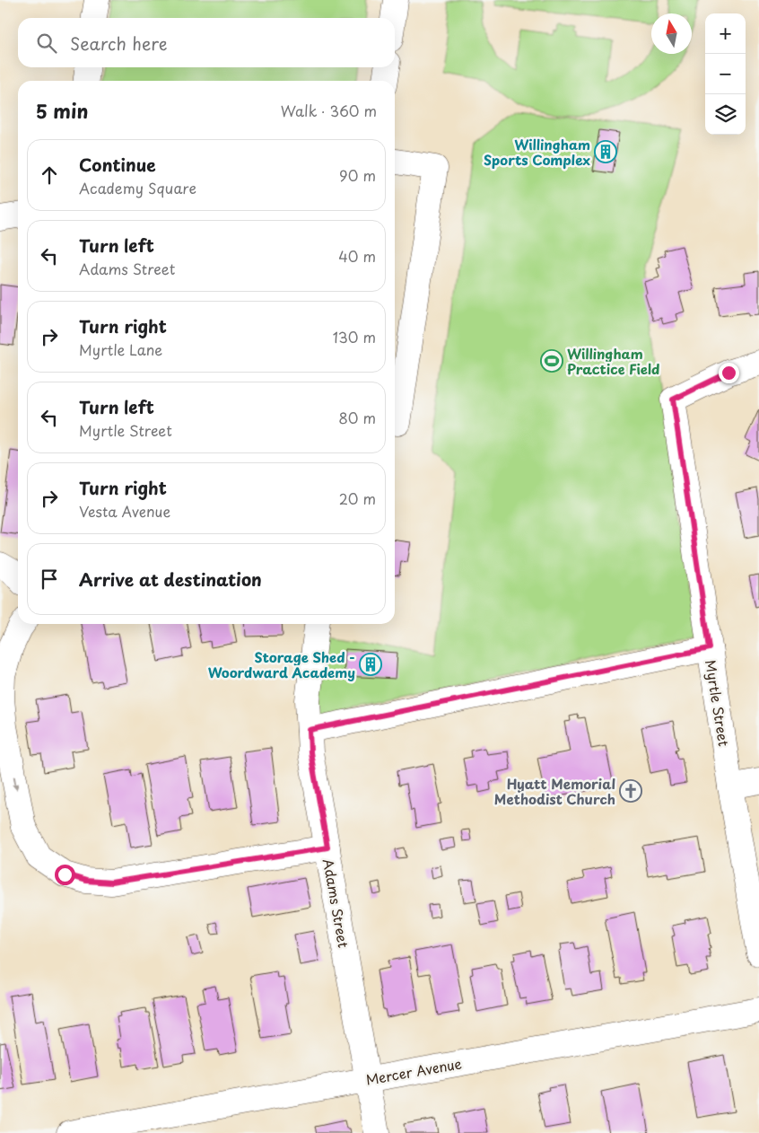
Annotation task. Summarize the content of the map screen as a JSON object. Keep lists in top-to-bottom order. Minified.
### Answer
{"streets":{"street":["Myrtle Street","Adams Street","Mercer Avenue"]},"crossings":[["Adams Street","Mercer Avenue"]],"places":{"building":["Willingham Sports Complex","Storage Shed - Woordward Academy"],"sports":["Willingham Practice Field"],"church":["Hyatt Memorial Methodist Church"]},"north":"top","page":{"map_buttons":["+","−"],"search":"Search here","heading":["5 min","Walk · 360 m"],"list":[["Continue","Academy Square","90 m"],["Turn left","Adams Street","40 m"],["Turn right","Myrtle Lane","130 m"],["Turn left","Myrtle Street","80 m"],["Turn right","Vesta Avenue","20 m"],"Arrive at destination"]}}
